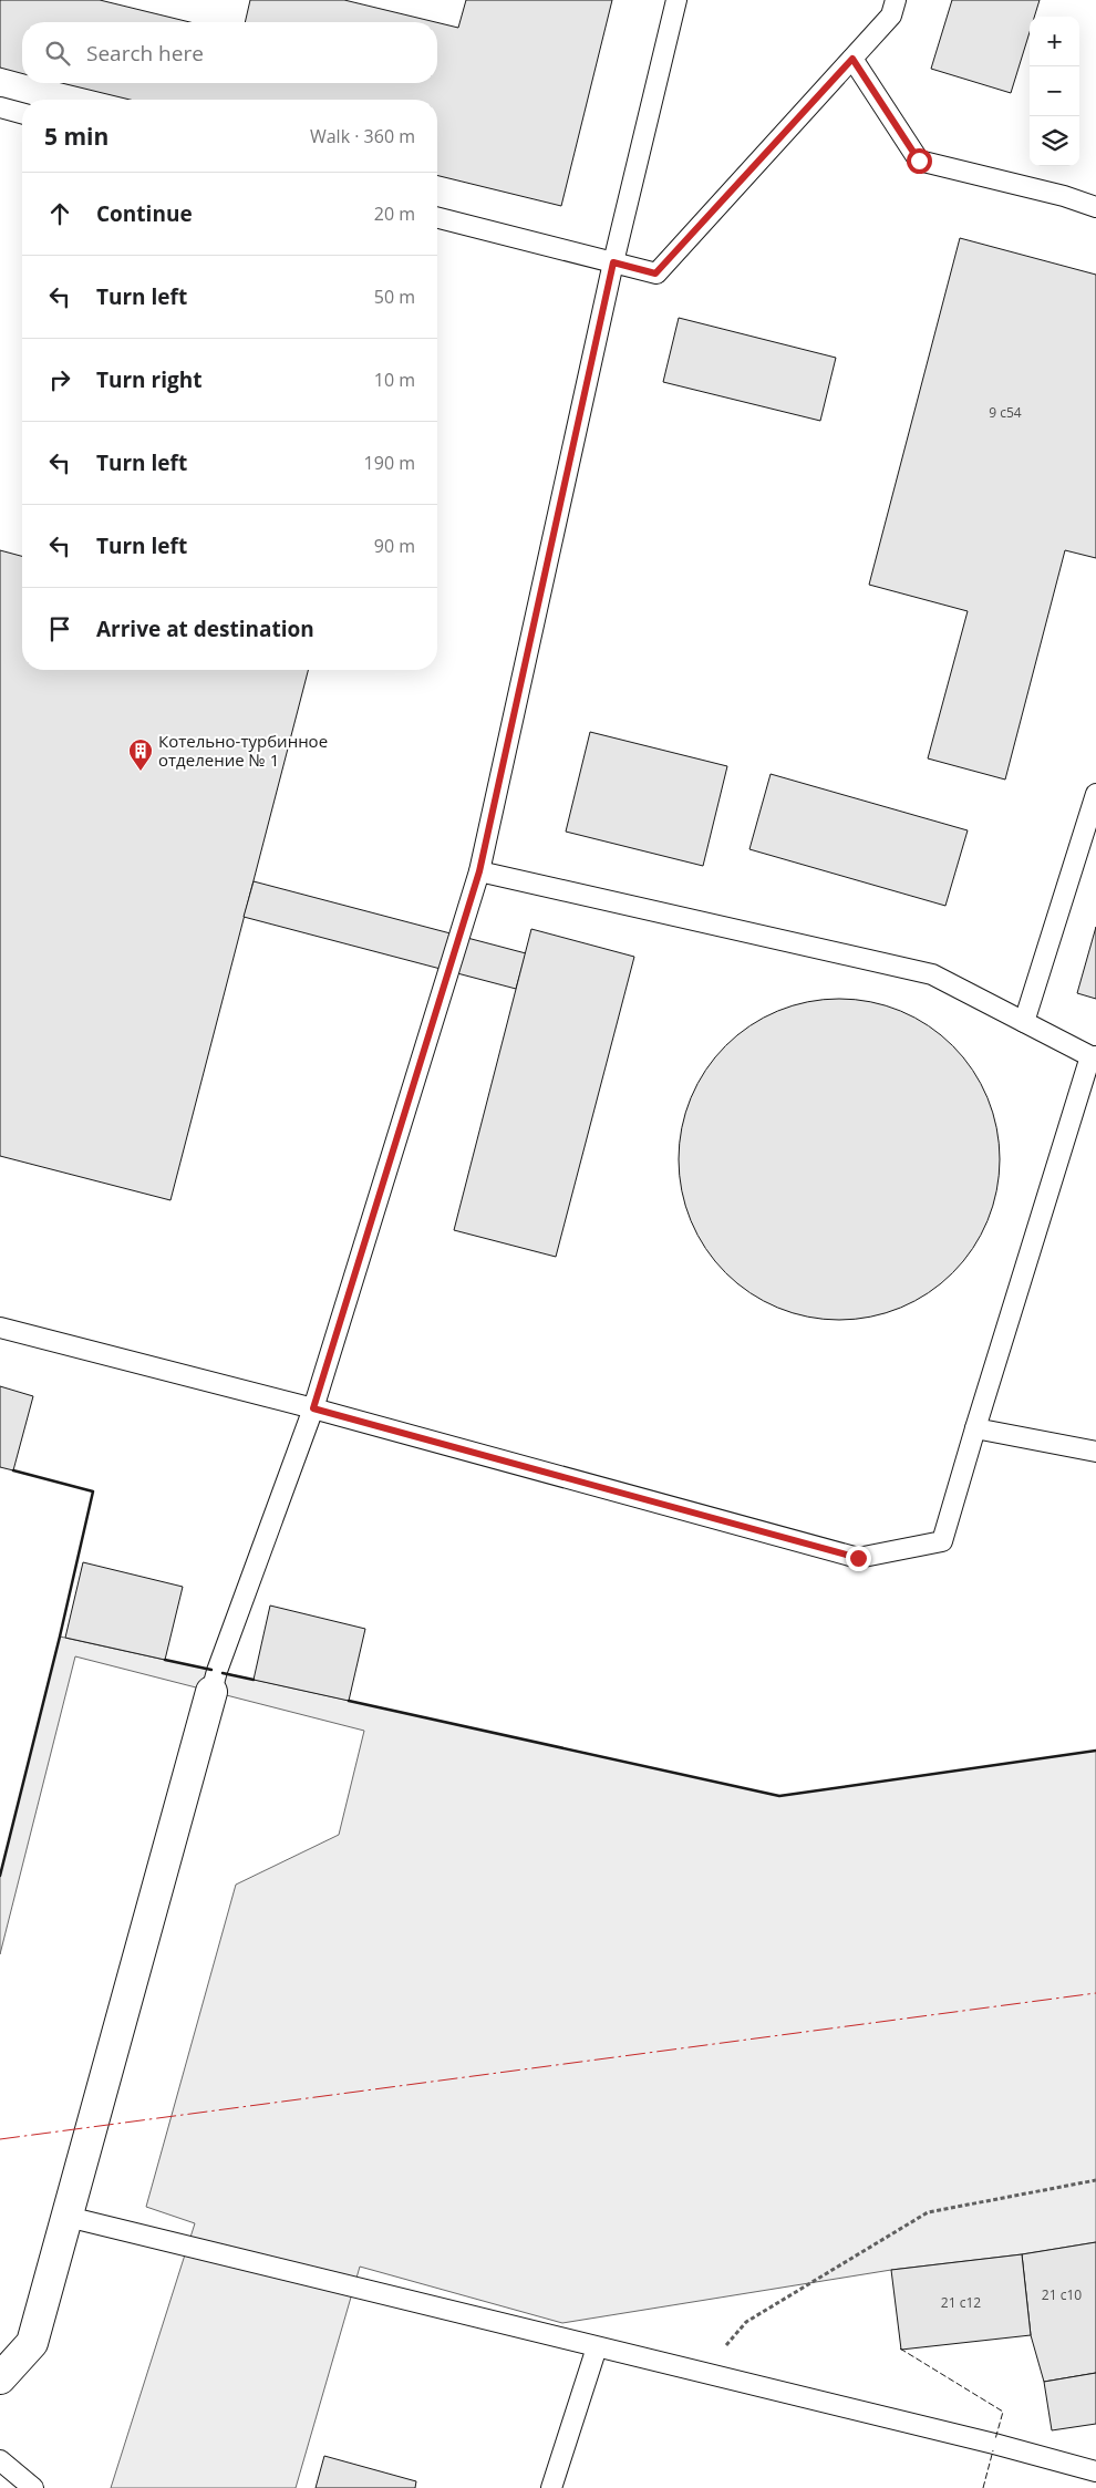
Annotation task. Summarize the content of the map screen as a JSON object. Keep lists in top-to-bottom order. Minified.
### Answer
{"places":{"building":["Котельно-турбинное отделение № 1"]},"house_numbers":["9 с54","21 с10","21 с12"],"page":{"map_buttons":["+","−"],"search":"Search here","heading":["5 min","Walk · 360 m"],"list":[["Continue","20 m"],["Turn left","50 m"],["Turn right","10 m"],["Turn left","190 m"],["Turn left","90 m"],"Arrive at destination"]}}
